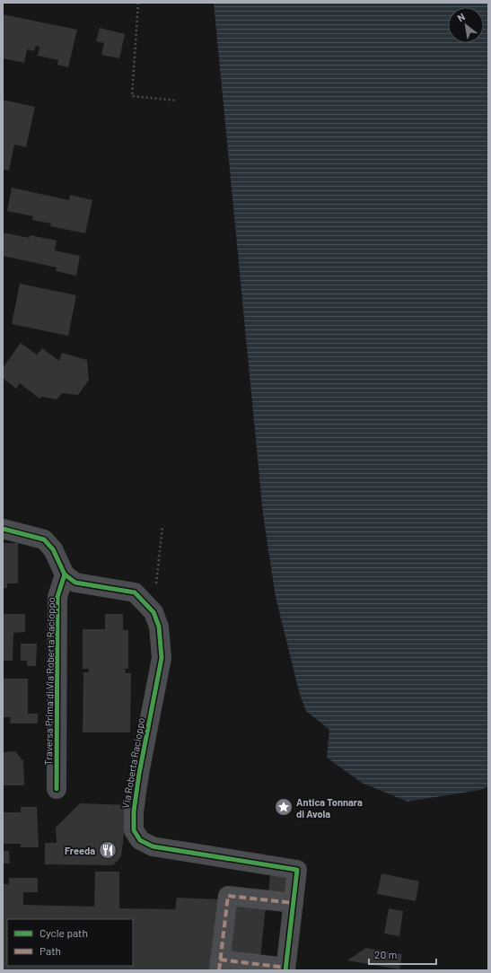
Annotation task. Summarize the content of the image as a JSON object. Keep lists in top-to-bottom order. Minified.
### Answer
{"streets":{"street":["Traversa Prima di Via Roberta Racioppo","Via Roberta Racioppo"]},"crossings":[["Traversa Prima di Via Roberta Racioppo","Via Roberta Racioppo"]],"places":{"place":["Antica Tonnara di Avola"],"restaurant":["Freeda"]},"legend":["Cycle path","Path"],"scale_bar":"20 m","north":"top left"}
